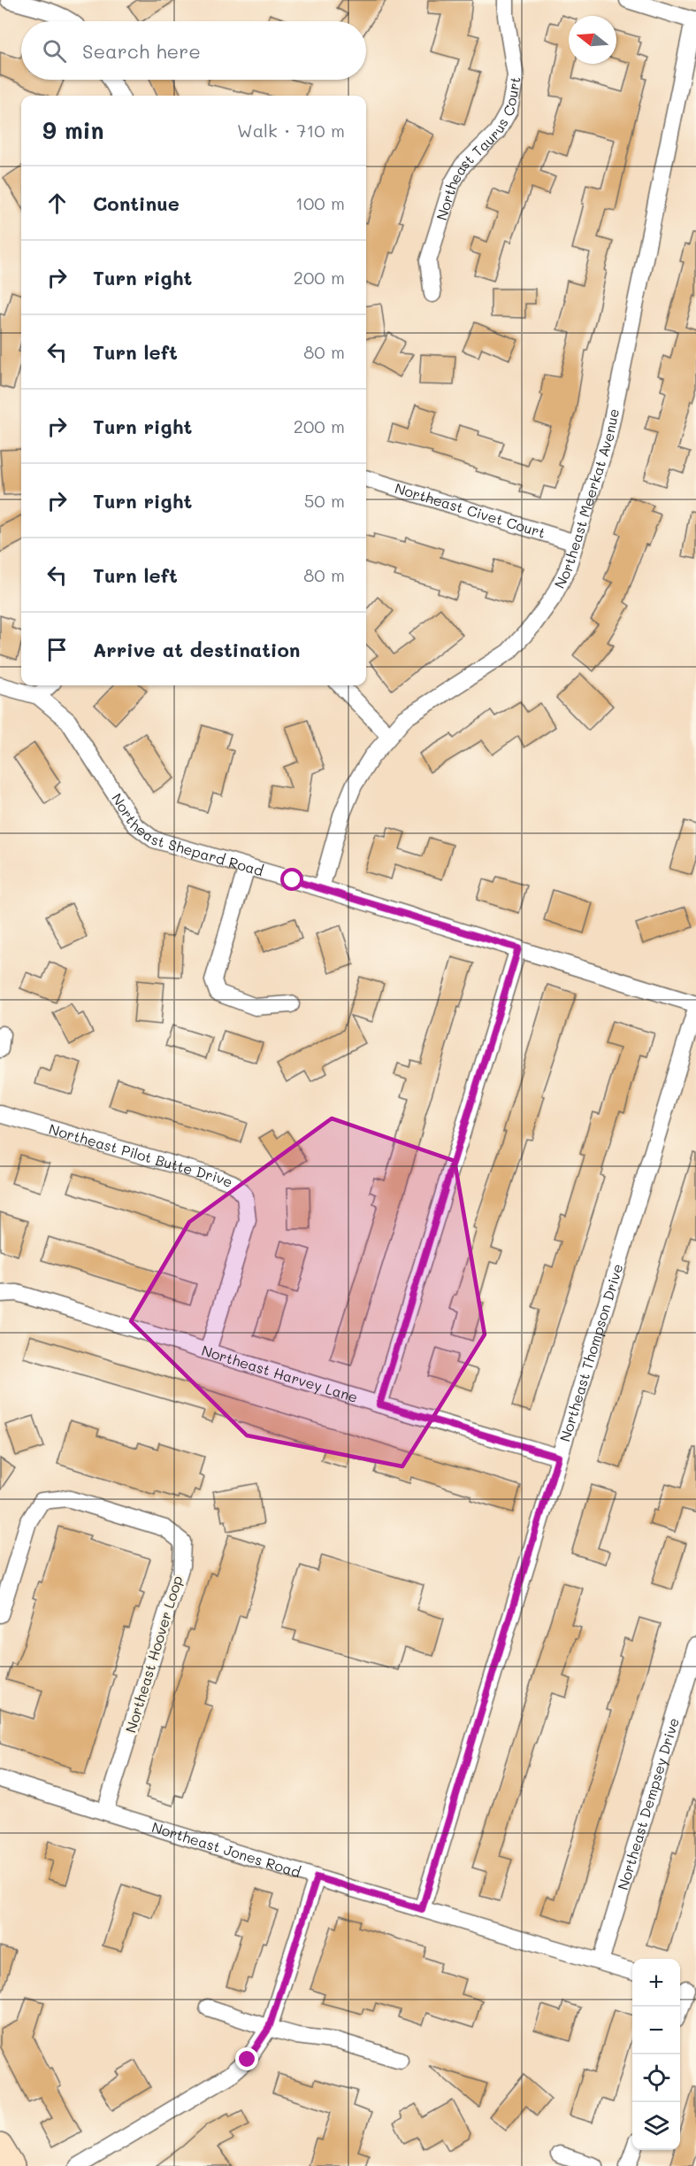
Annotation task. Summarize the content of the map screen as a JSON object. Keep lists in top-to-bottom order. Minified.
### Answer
{"streets":{"street":["Northeast Taurus Court","Northeast Meerkat Avenue","Northeast Civet Court","Northeast Shepard Road","Northeast Pilot Butte Drive","Northeast Thompson Drive","Northeast Harvey Lane","Northeast Hoover Loop","Northeast Dempsey Drive","Northeast Jones Road"]},"crossings":[["Northeast Meerkat Avenue","Northeast Civet Court"],["Northeast Meerkat Avenue","Northeast Shepard Road"],["Northeast Pilot Butte Drive","Northeast Harvey Lane"],["Northeast Thompson Drive","Northeast Harvey Lane"],["Northeast Thompson Drive","Northeast Jones Road"],["Northeast Hoover Loop","Northeast Jones Road"],["Northeast Dempsey Drive","Northeast Jones Road"]],"north":"left","page":{"search":"Search here","heading":["9 min","Walk · 710 m"],"list":[["Continue","100 m"],["Turn right","200 m"],["Turn left","80 m"],["Turn right","200 m"],["Turn right","50 m"],["Turn left","80 m"],"Arrive at destination"],"map_buttons":["+","−"]}}
